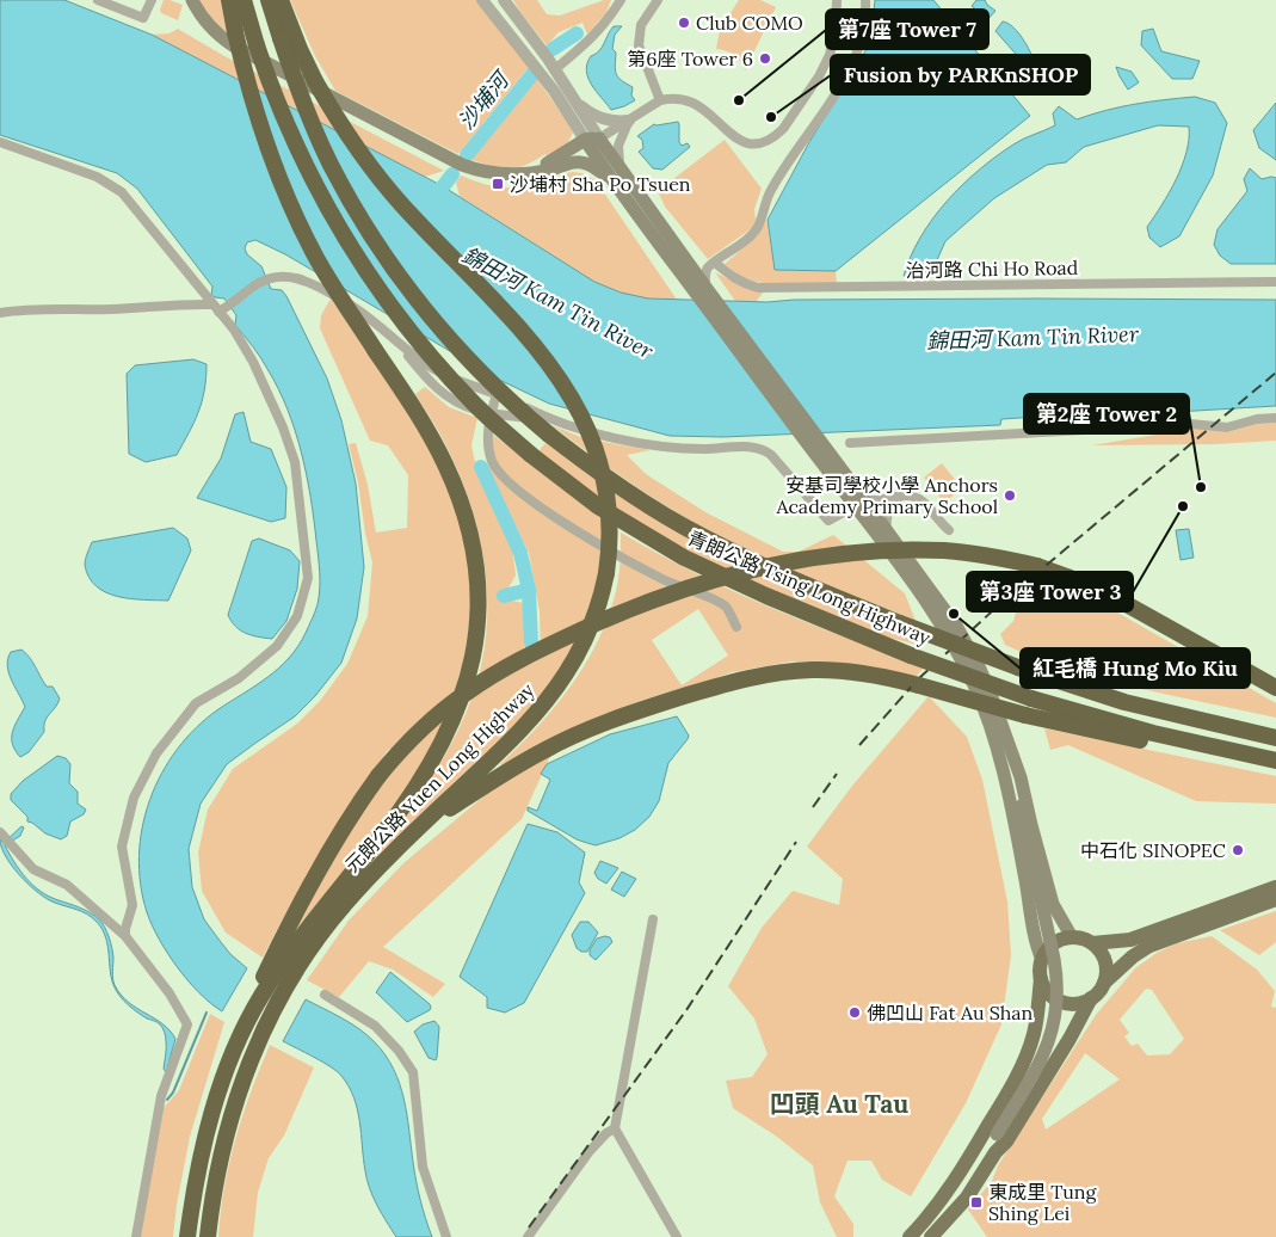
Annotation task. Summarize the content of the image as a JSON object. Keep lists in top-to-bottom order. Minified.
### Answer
{"streets":{"highway":["青朗公路 Tsing Long Highway","元朗公路 Yuen Long Highway"],"street":["治河路 Chi Ho Road"]},"crossings":[["青朗公路 Tsing Long Highway","元朗公路 Yuen Long Highway"]],"districts":["凹頭 Au Tau"],"water":["沙埔河","錦田河 Kam Tin River"],"places":{"other":["Club COMO","第6座 Tower 6","第7座 Tower 7","Fusion by PARKnSHOP","第2座 Tower 2","安基司學校小學 Anchors Academy Primary School","第3座 Tower 3","紅毛橋 Hung Mo Kiu","中石化 SINOPEC","佛凹山 Fat Au Shan"],"transit":["沙埔村 Sha Po Tsuen","東成里 Tung Shing Lei"]}}
